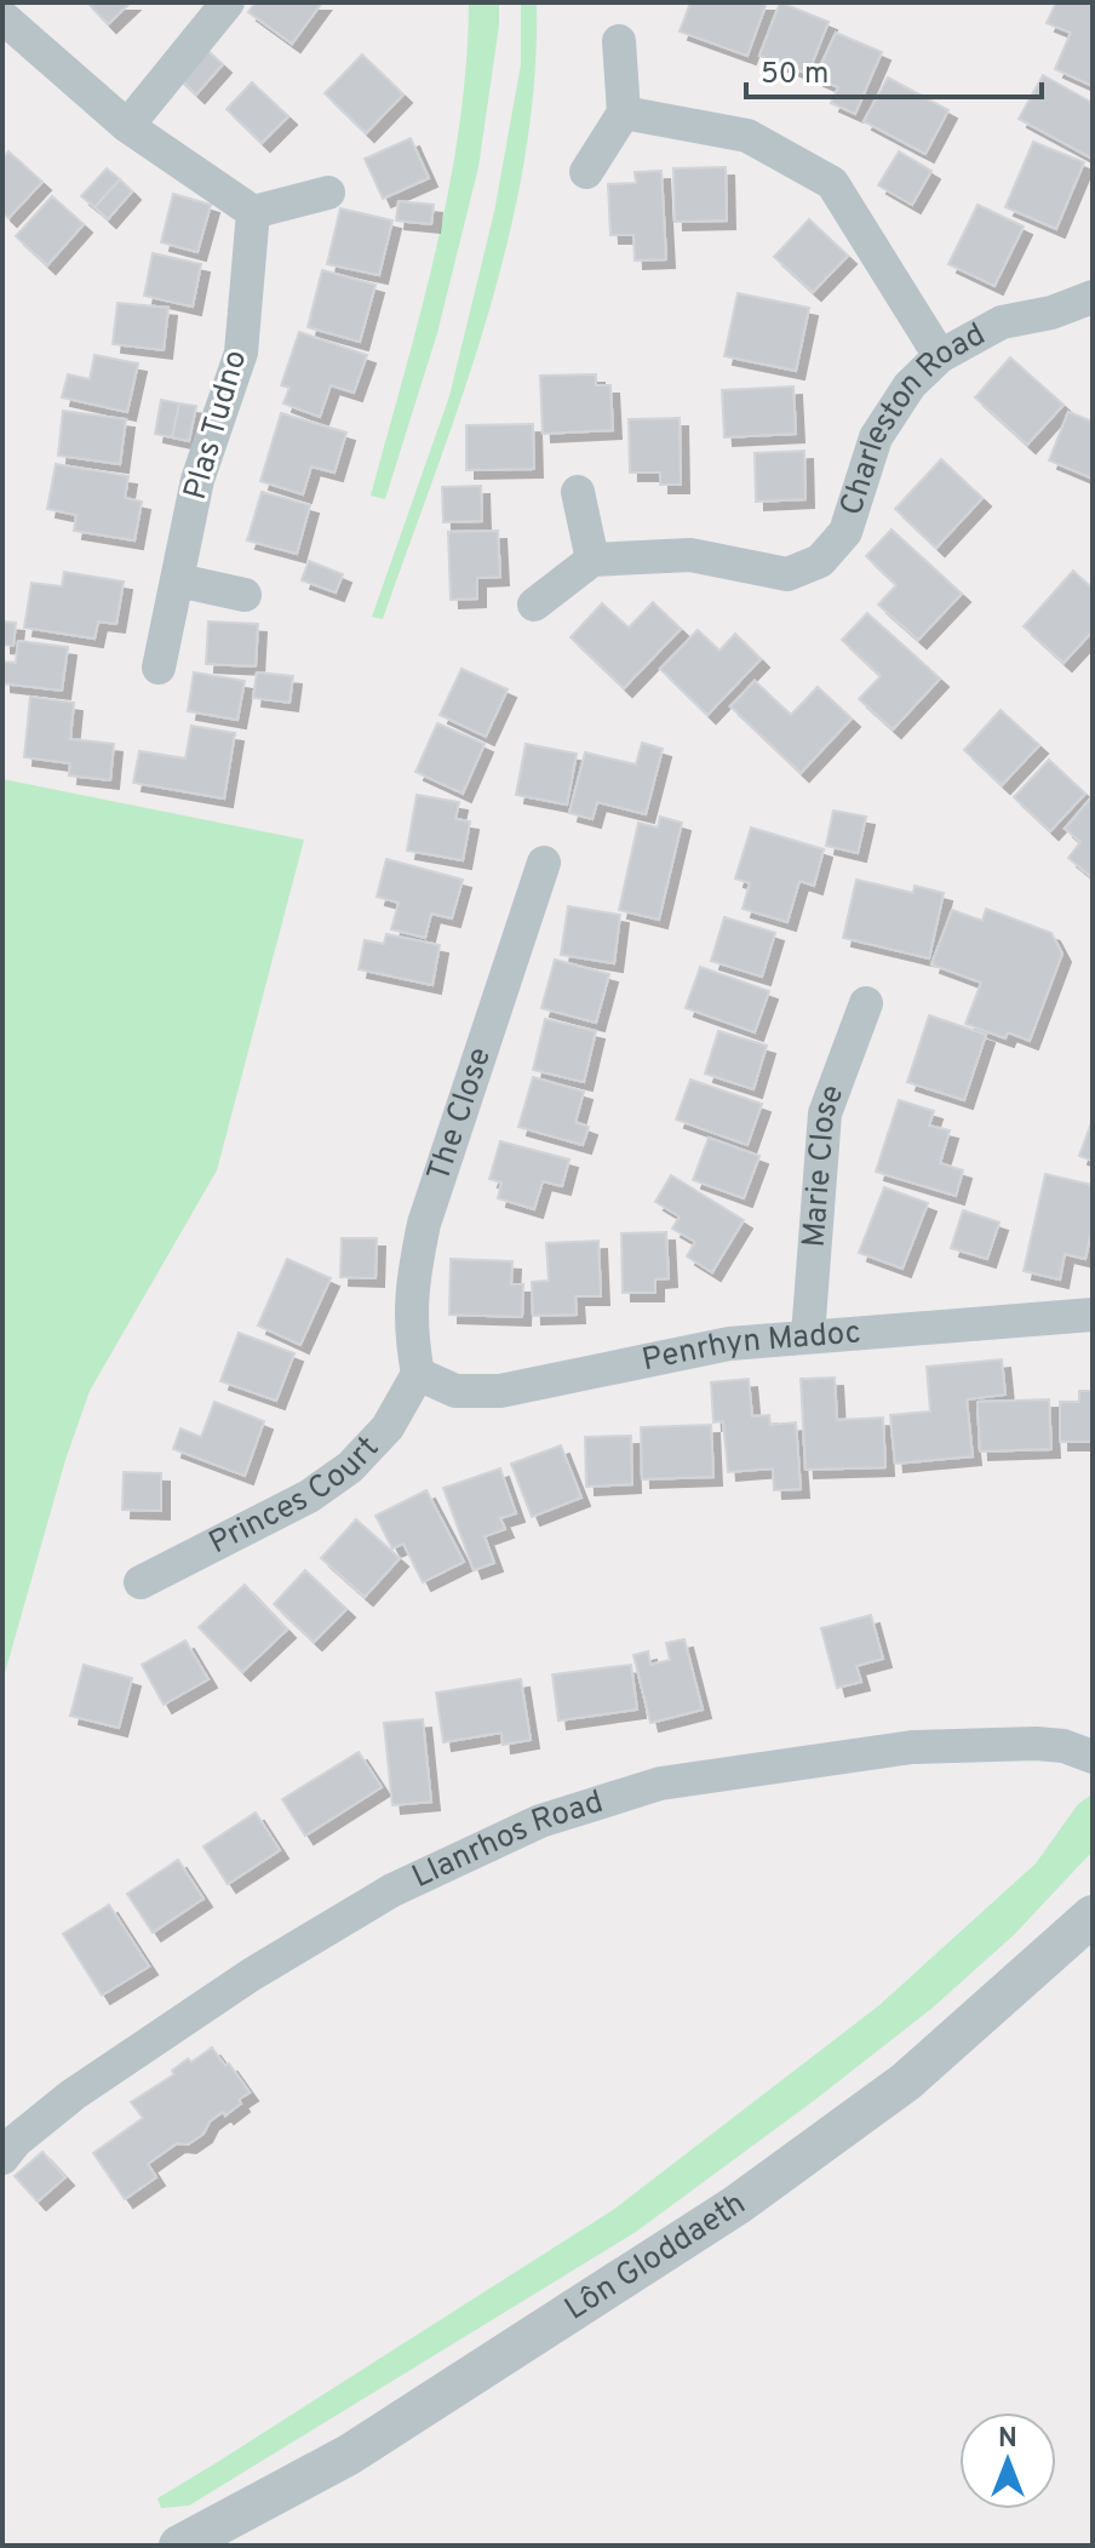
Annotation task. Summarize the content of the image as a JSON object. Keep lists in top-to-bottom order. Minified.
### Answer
{"streets":{"street":["Plas Tudno","Charleston Road","The Close","Marie Close","Penrhyn Madoc","Princes Court","Llanrhos Road","Lôn Gloddaeth"]},"crossings":[["The Close","Penrhyn Madoc"],["The Close","Princes Court"],["Marie Close","Penrhyn Madoc"],["Penrhyn Madoc","Princes Court"]],"scale_bar":"50 m","north":"top"}
